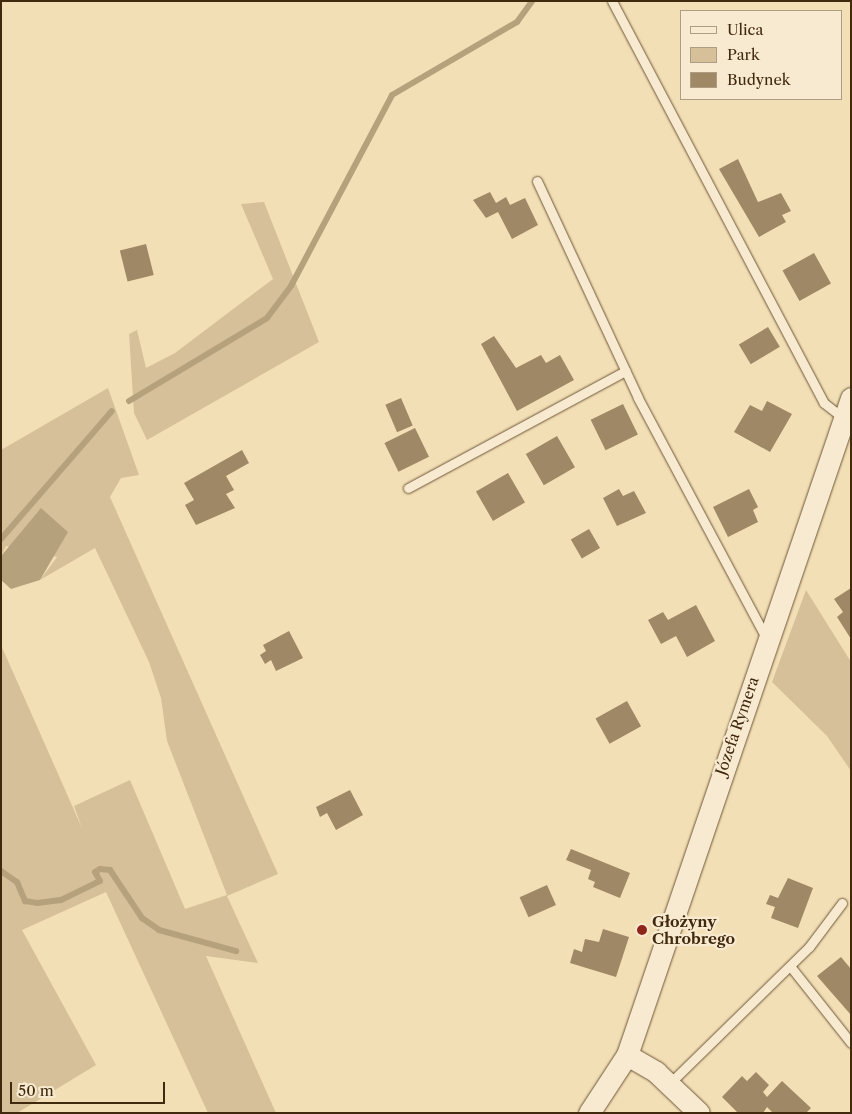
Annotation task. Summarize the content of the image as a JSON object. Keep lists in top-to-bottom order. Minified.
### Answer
{"streets":{"street":["Józefa Rymera"]},"places":["Głożyny Chrobrego"],"legend":["Ulica","Park","Budynek"],"scale_bar":"50 m"}
